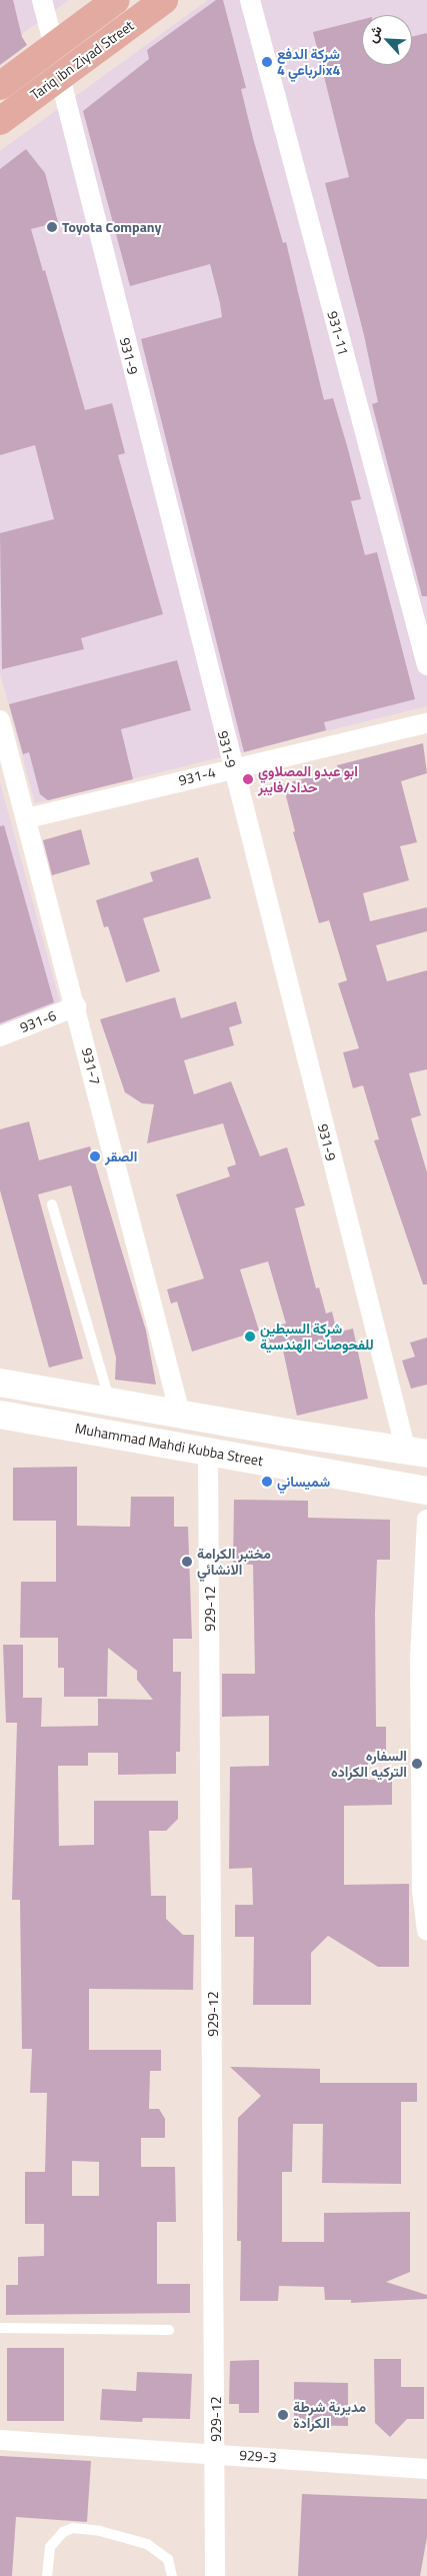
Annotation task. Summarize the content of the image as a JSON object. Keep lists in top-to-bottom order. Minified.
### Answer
{"streets":{"main road":["Tariq ibn Ziyad Street"],"street":["931-11","931-9","931-4","931-6","931-7","Muhammad Mahdi Kubba Street","929-12","929-3"]},"crossings":[["Tariq ibn Ziyad Street","931-9"],["931-9","931-4"],["931-4","931-7"],["931-6","931-7"],["Muhammad Mahdi Kubba Street","929-12"],["929-12","929-3"]],"places":["شركة الدفع الرباعي 4x4","Toyota Company","ابو عبدو المصلاوي حداد/فايبر","الصقر","شركة السبطين للفحوصات الهندسية","شميساني","مختبر الكرامة الانشائي","السفاره التركيه الكراده","مديرية شرطة الكرادة"],"north":"top left"}
